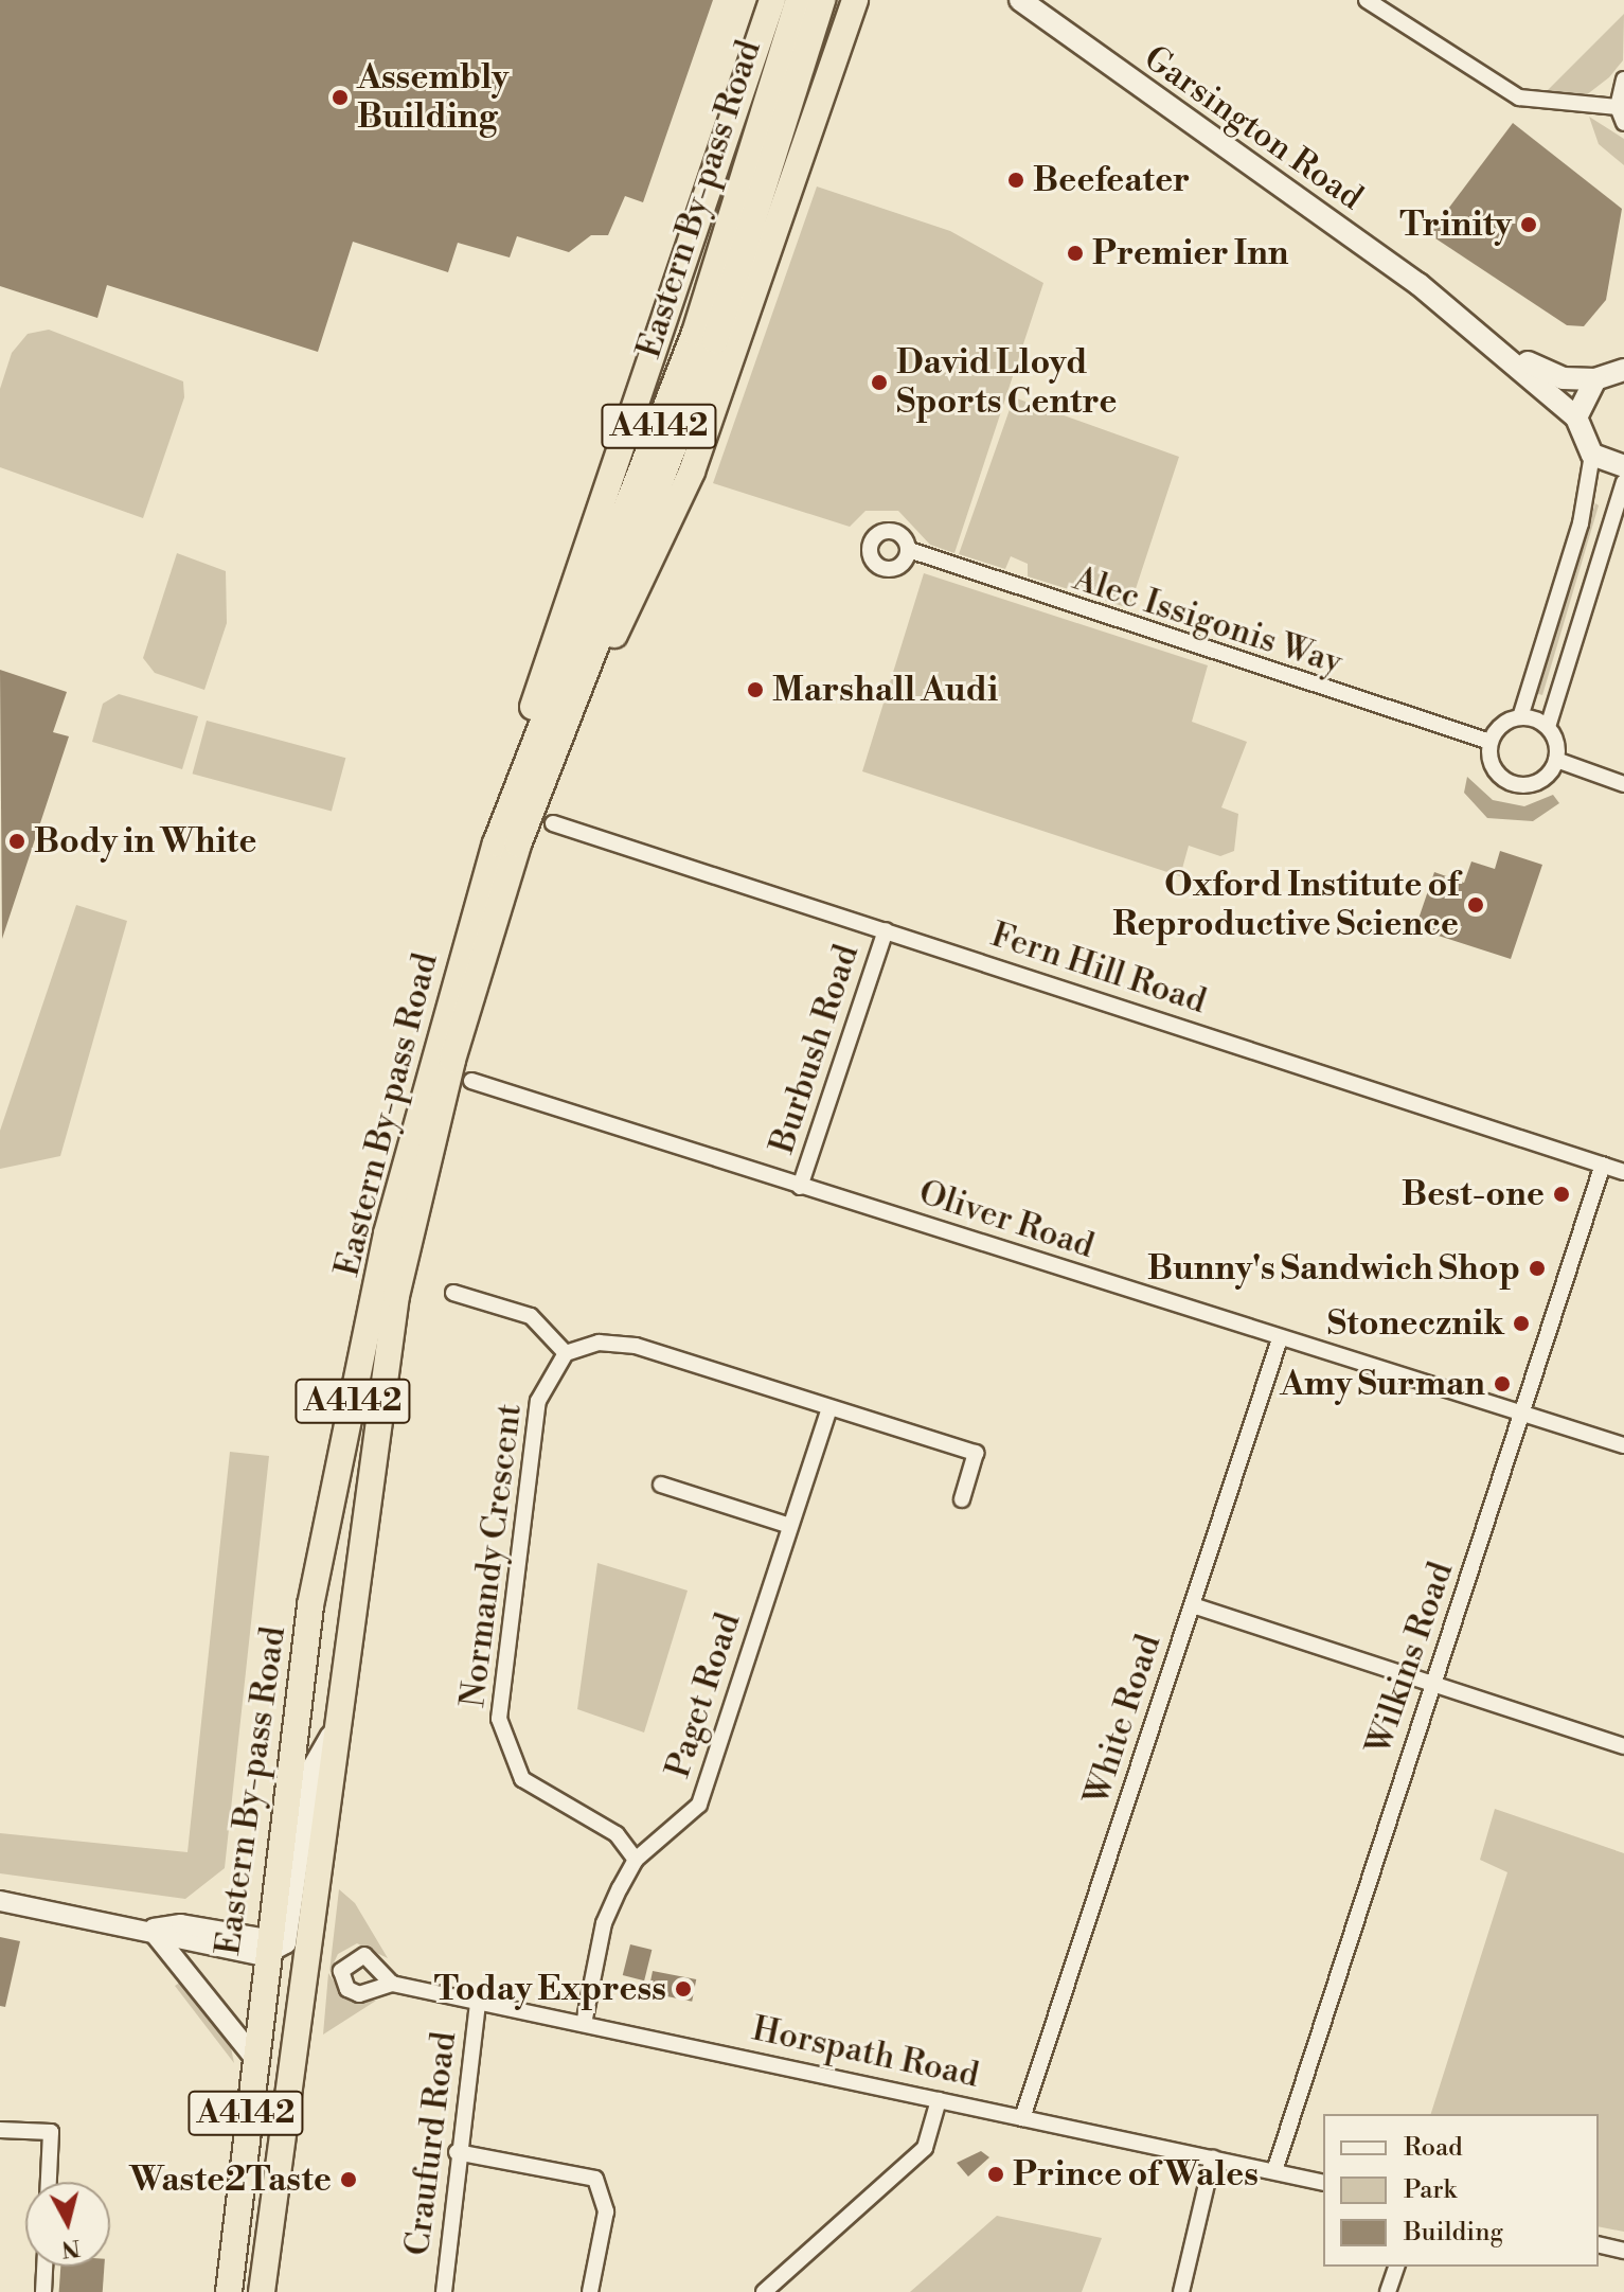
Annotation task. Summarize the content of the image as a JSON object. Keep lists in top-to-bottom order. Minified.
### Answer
{"streets":{"highway":["Eastern By-pass Road","A4142"],"main road":["Garsington Road"],"street":["Alec Issigonis Way","Fern Hill Road","Burbush Road","Oliver Road","Normandy Crescent","Wilkins Road","Paget Road","White Road","Horspath Road","Craufurd Road"]},"crossings":[["Fern Hill Road","Burbush Road"],["Fern Hill Road","Wilkins Road"],["Burbush Road","Oliver Road"],["Oliver Road","Wilkins Road"],["Oliver Road","White Road"],["Normandy Crescent","Paget Road"],["Wilkins Road","Horspath Road"],["Paget Road","Horspath Road"],["White Road","Horspath Road"],["Horspath Road","Craufurd Road"]],"places":["Assembly Building","Beefeater","Trinity","Premier Inn","David Lloyd Sports Centre","Marshall Audi","Body in White","Oxford Institute of Reproductive Science","Best-one","Bunny's Sandwich Shop","Stonecznik","Amy Surman","Today Express","Prince of Wales","Waste2Taste"],"legend":["Road","Park","Building"],"north":"bottom"}
